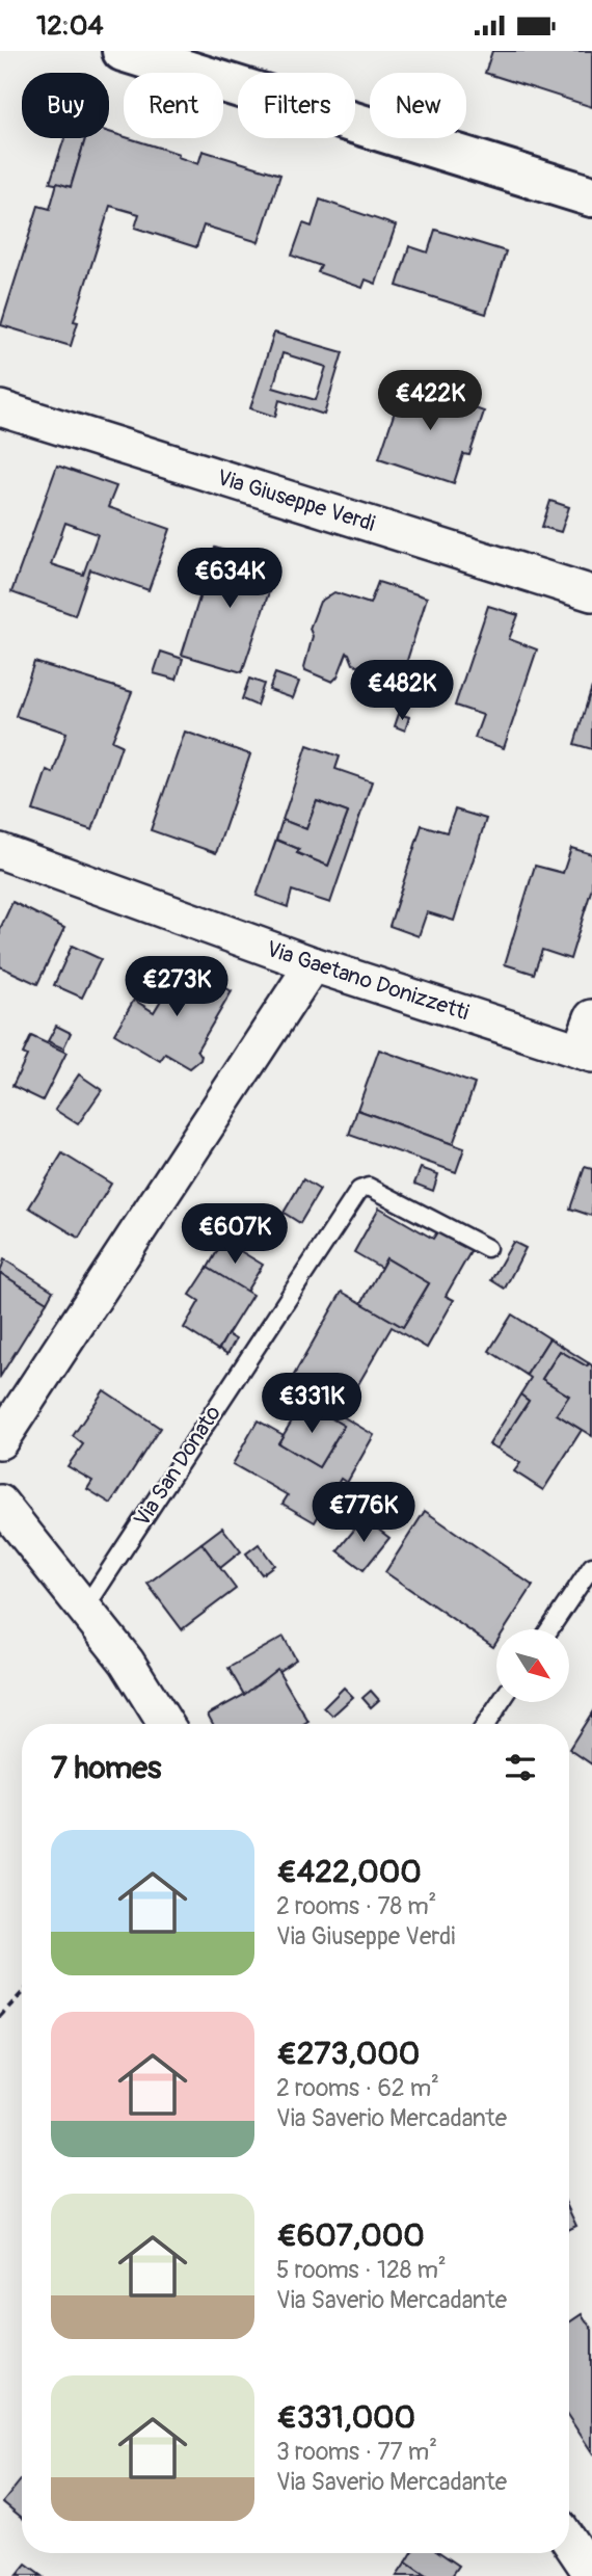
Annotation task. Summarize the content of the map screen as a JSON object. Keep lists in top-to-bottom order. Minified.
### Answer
{"streets":{"street":["Via Giuseppe Verdi","Via Gaetano Donizzetti"],"lane":["Via San Donato"]},"north":"bottom right","page":{"status":"12:04","chip":["Buy","Rent","Filters","New"],"price":["€422K","€634K","€482K","€273K","€607K","€331K","€776K"],"heading":"7 homes","list":[{"name":"€422,000","note":"2 rooms · 78 m² · Via Giuseppe Verdi"},{"name":"€273,000","note":"2 rooms · 62 m² · Via Saverio Mercadante"},{"name":"€607,000","note":"5 rooms · 128 m² · Via Saverio Mercadante"},{"name":"€331,000","note":"3 rooms · 77 m² · Via Saverio Mercadante"}]}}
